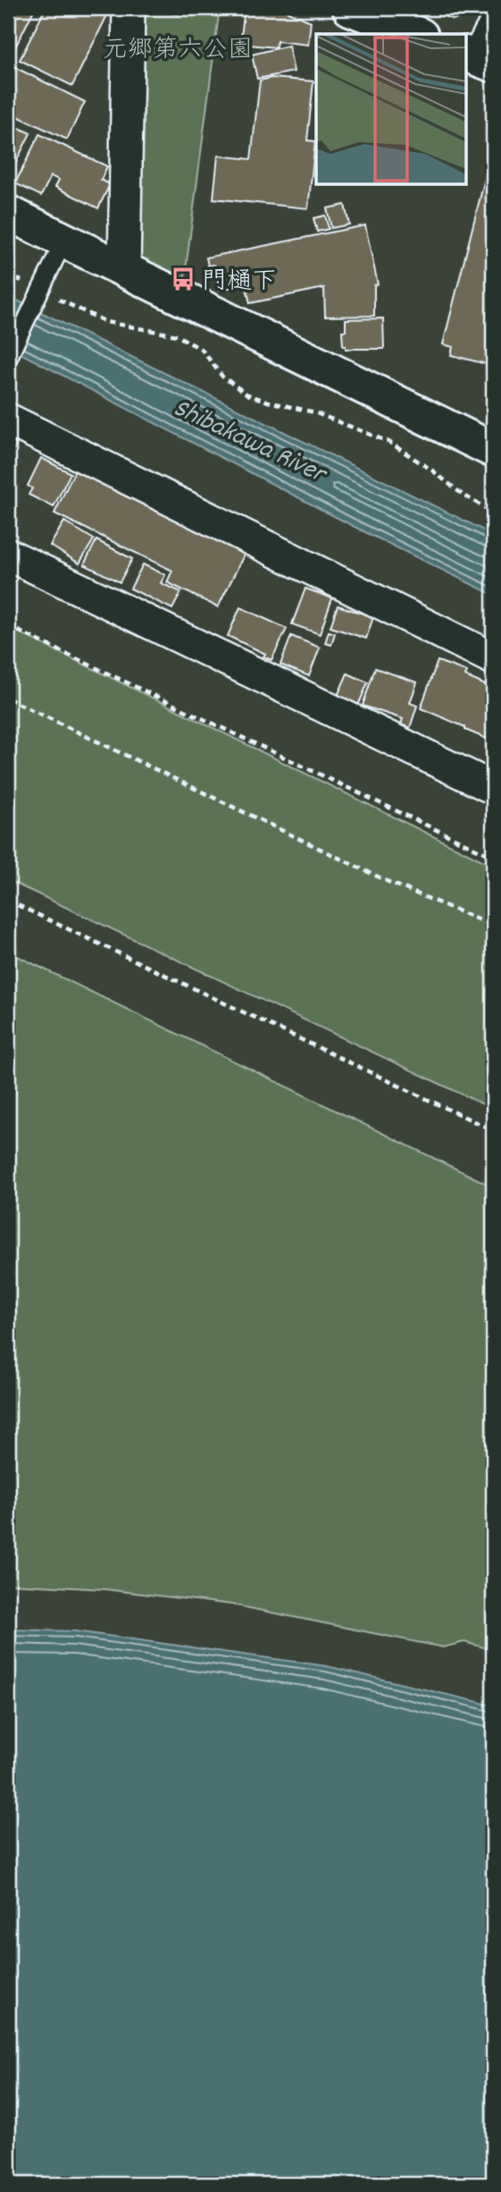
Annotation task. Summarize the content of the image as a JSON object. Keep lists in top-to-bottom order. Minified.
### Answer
{"water":["Shibakawa River"],"parks":["元郷第六公園"],"places":{"bus stop":["門樋下"]}}
